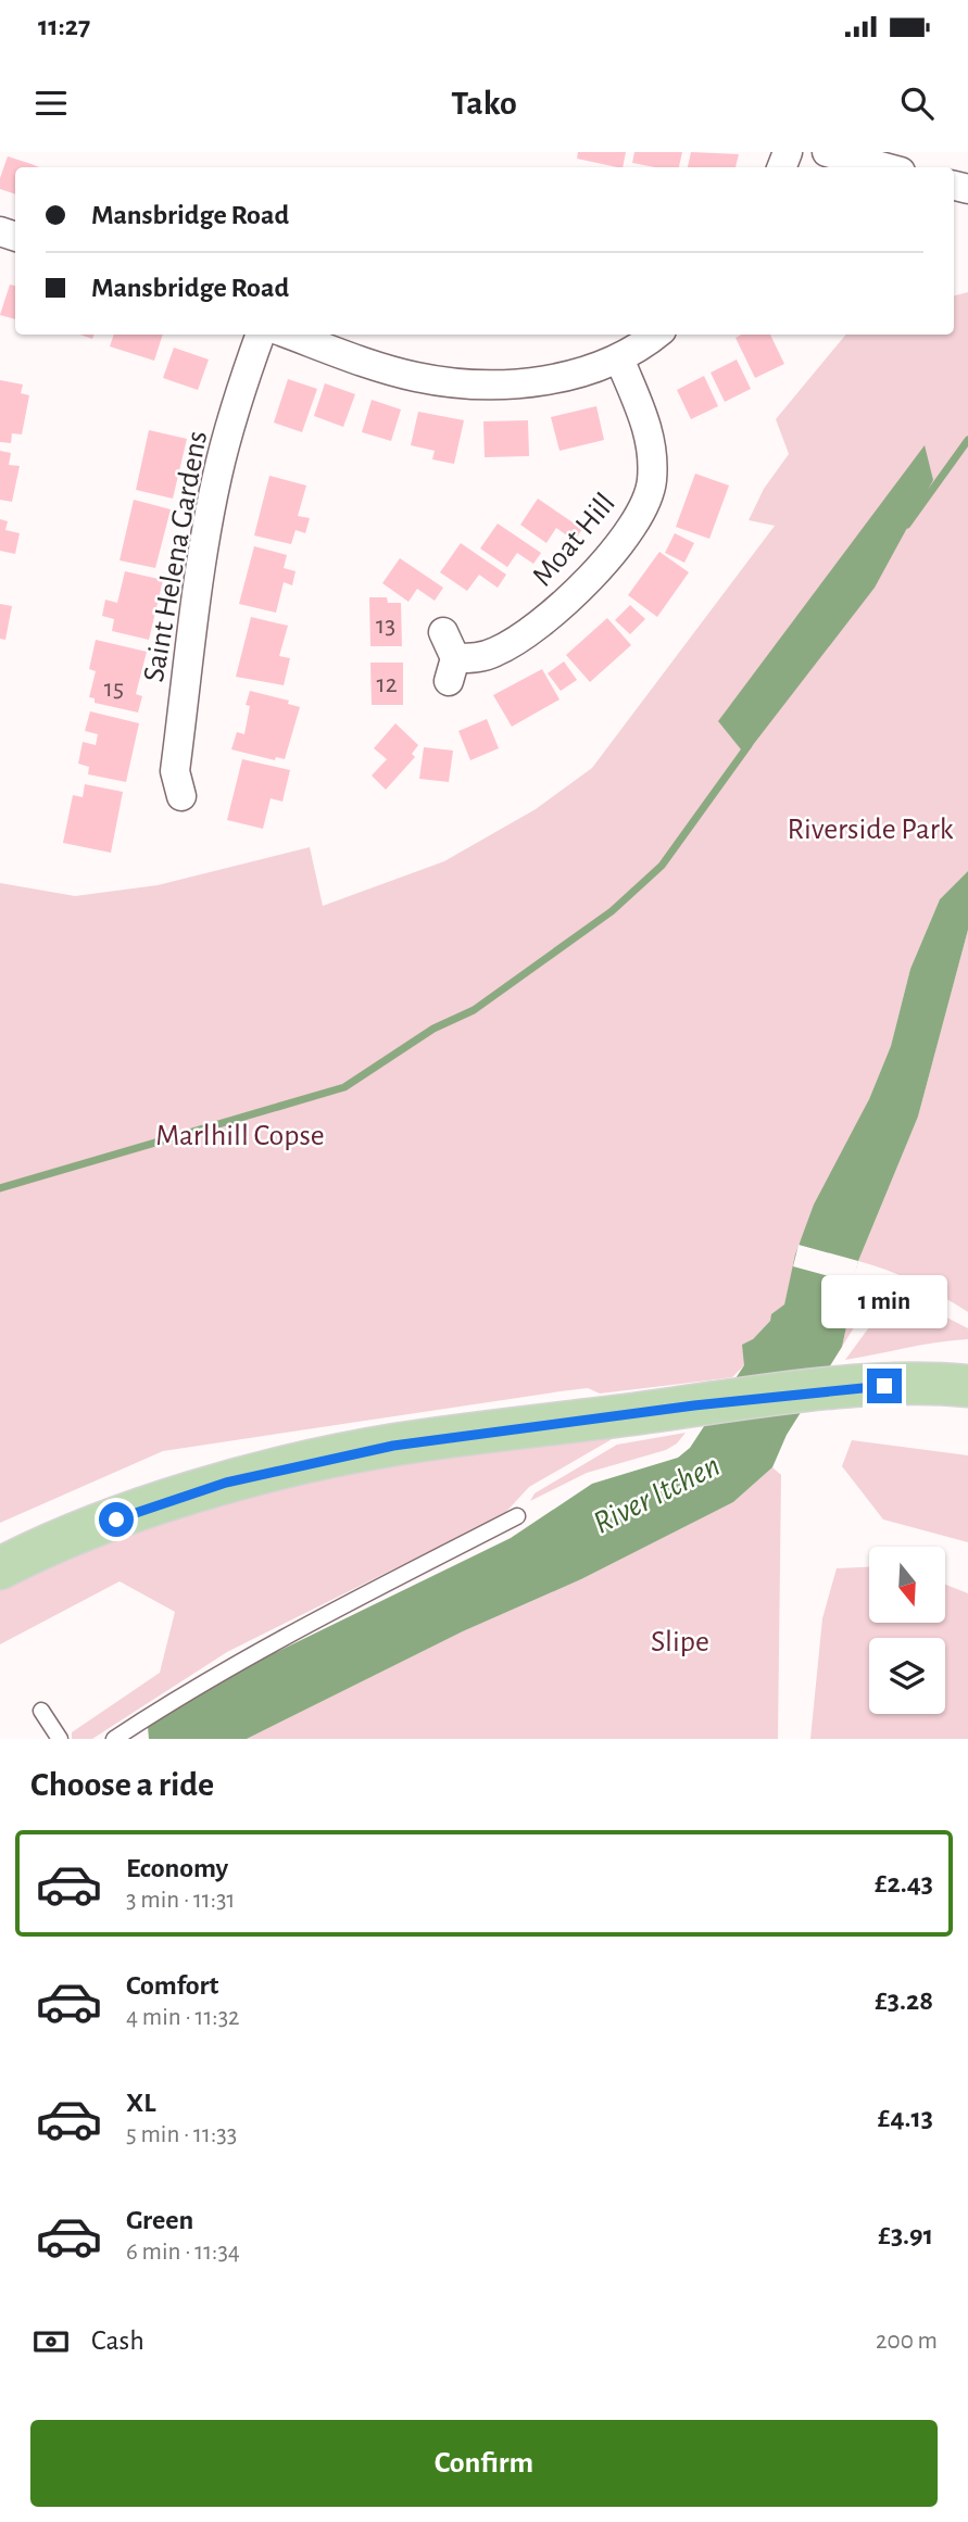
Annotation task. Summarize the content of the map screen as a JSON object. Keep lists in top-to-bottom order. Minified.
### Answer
{"streets":{"street":["Moat Hill","Saint Helena Gardens"]},"water":["River Itchen"],"parks":["Riverside Park","Marlhill Copse","Slipe"],"house_numbers":["13","12","15"],"north":"bottom","page":{"status":"11:27","header":"Tako","banner":["Mansbridge Road","Mansbridge Road"],"bubble":"1 min","heading":"Choose a ride","list":[{"name":"Economy","note":"3 min · 11:31","value":"£2.43"},{"name":"Comfort","note":"4 min · 11:32","value":"£3.28"},{"name":"XL","note":"5 min · 11:33","value":"£4.13"},{"name":"Green","note":"6 min · 11:34","value":"£3.91"}],"pay":["Cash","200 m"],"buttons":"Confirm"}}
